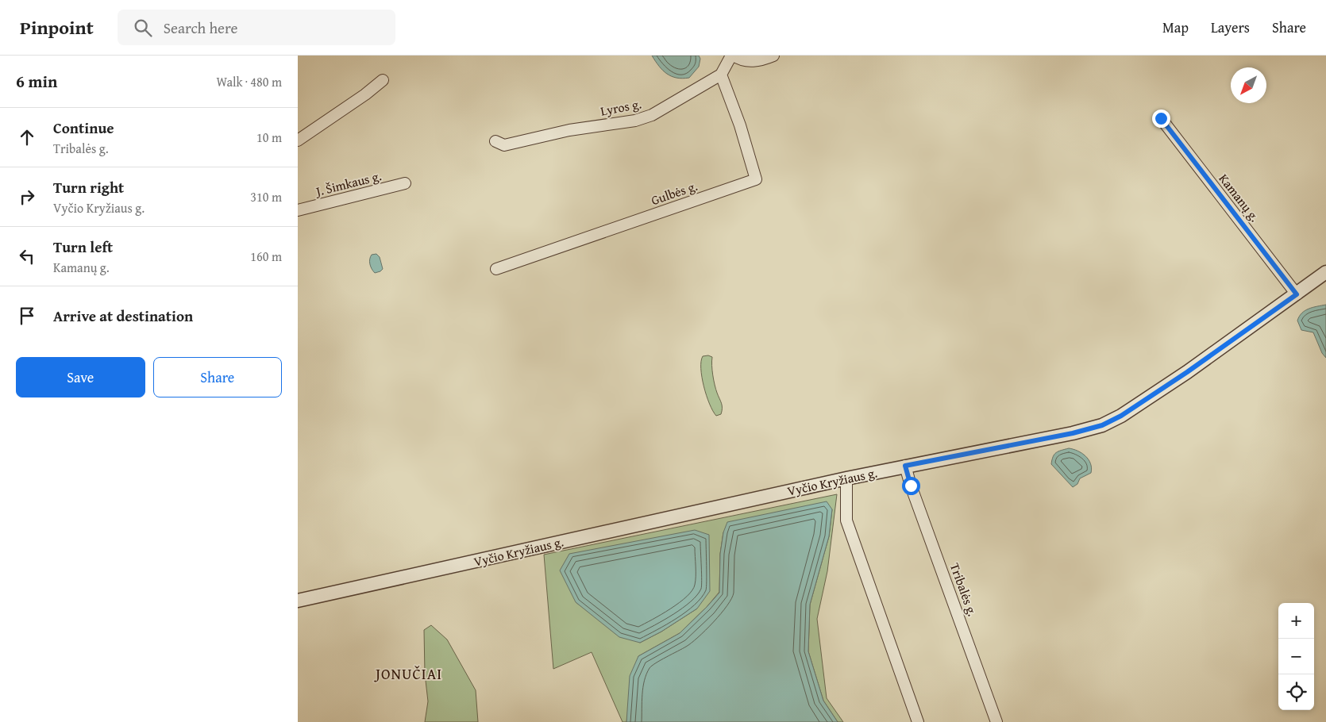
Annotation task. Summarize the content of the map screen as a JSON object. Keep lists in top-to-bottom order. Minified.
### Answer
{"streets":{"street":["Lyros g.","J. Šimkaus g.","Gulbės g.","Kamanų g.","Vyčio Kryžiaus g.","Tribalės g."]},"crossings":[["Lyros g.","Gulbės g."],["Kamanų g.","Vyčio Kryžiaus g."],["Vyčio Kryžiaus g.","Tribalės g."]],"districts":["JONUČIAI"],"north":"bottom left","page":{"header":"Pinpoint","search":"Search here","nav":["Map","Layers","Share"],"heading":["6 min","Walk · 480 m"],"list":[["Continue","Tribalės g.","10 m"],["Turn right","Vyčio Kryžiaus g.","310 m"],["Turn left","Kamanų g.","160 m"],"Arrive at destination"],"buttons":["Save","Share"],"map_buttons":["+","−"]}}
